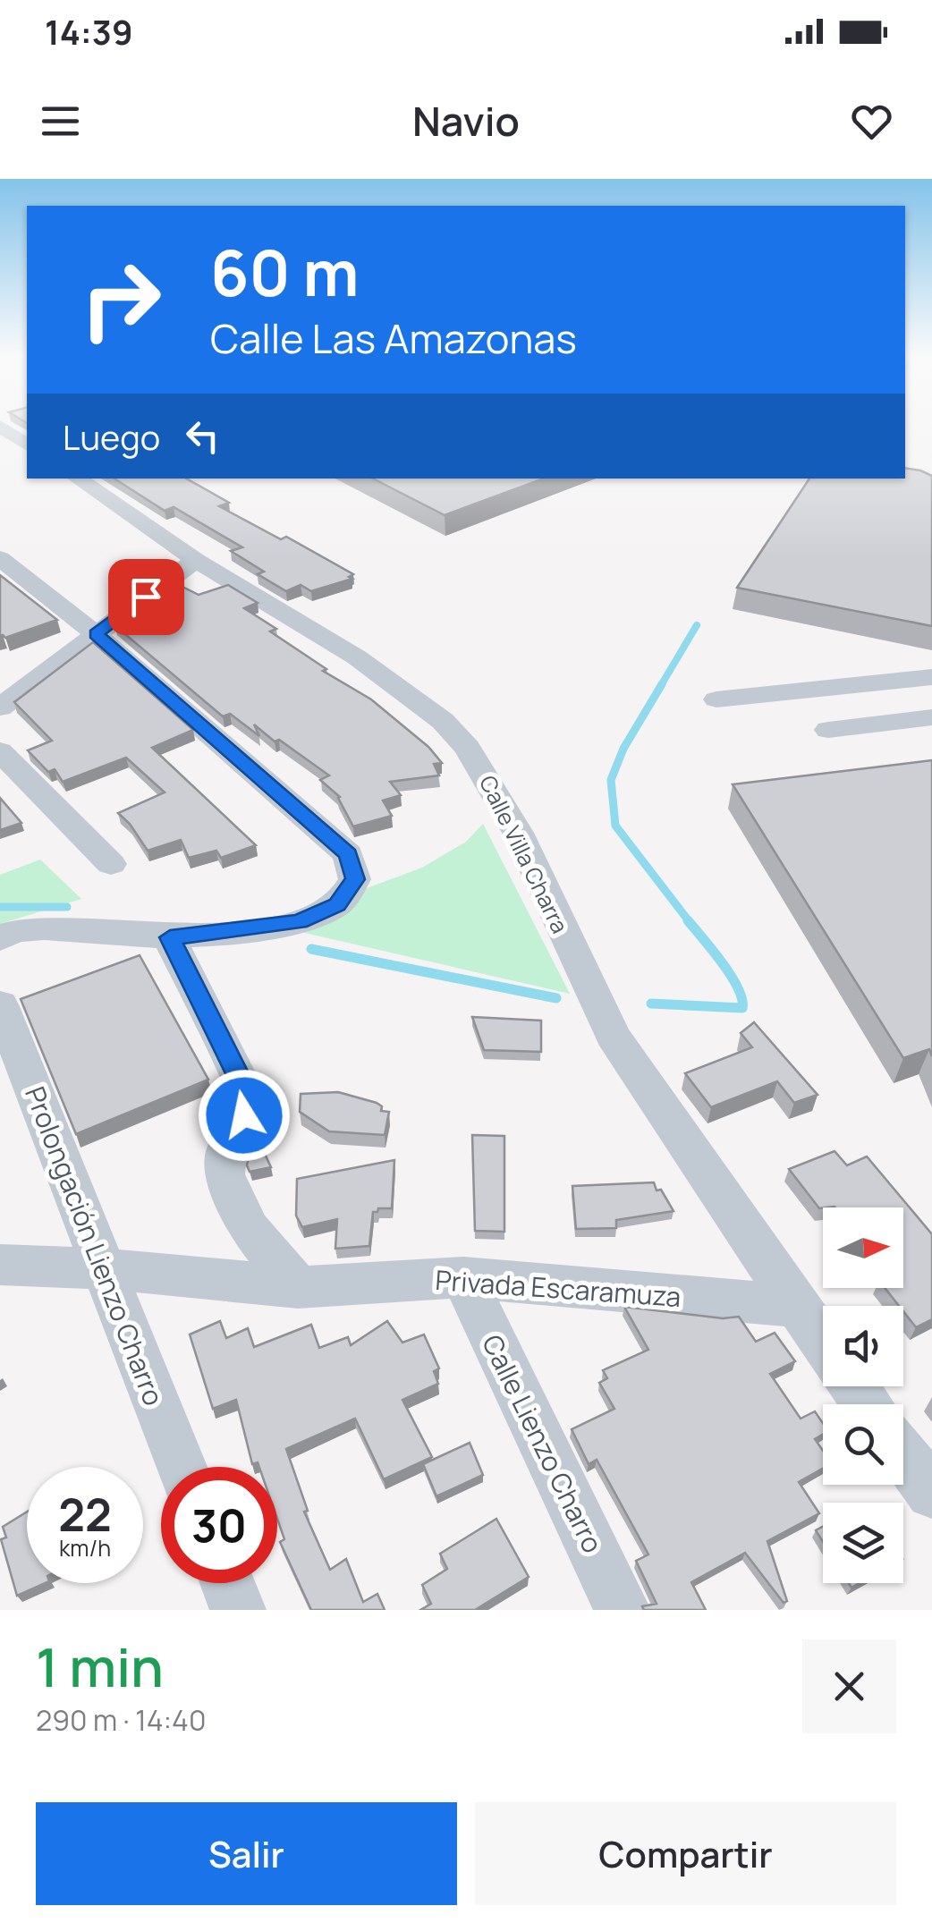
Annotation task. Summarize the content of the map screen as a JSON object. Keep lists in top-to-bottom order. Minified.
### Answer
{"streets":{"street":["Calle Villa Charra","Prolongación Lienzo Charro","Privada Escaramuza","Calle Lienzo Charro"]},"crossings":[["Calle Villa Charra","Privada Escaramuza"],["Prolongación Lienzo Charro","Privada Escaramuza"],["Privada Escaramuza","Calle Lienzo Charro"]],"north":"right","page":{"status":"14:39","header":"Navio","turn":["60 m","Calle Las Amazonas"],"then":"Luego","speed":"22 km/h","limit":"30","heading":["1 min","290 m · 14:40"],"buttons":["Salir","Compartir"]}}
